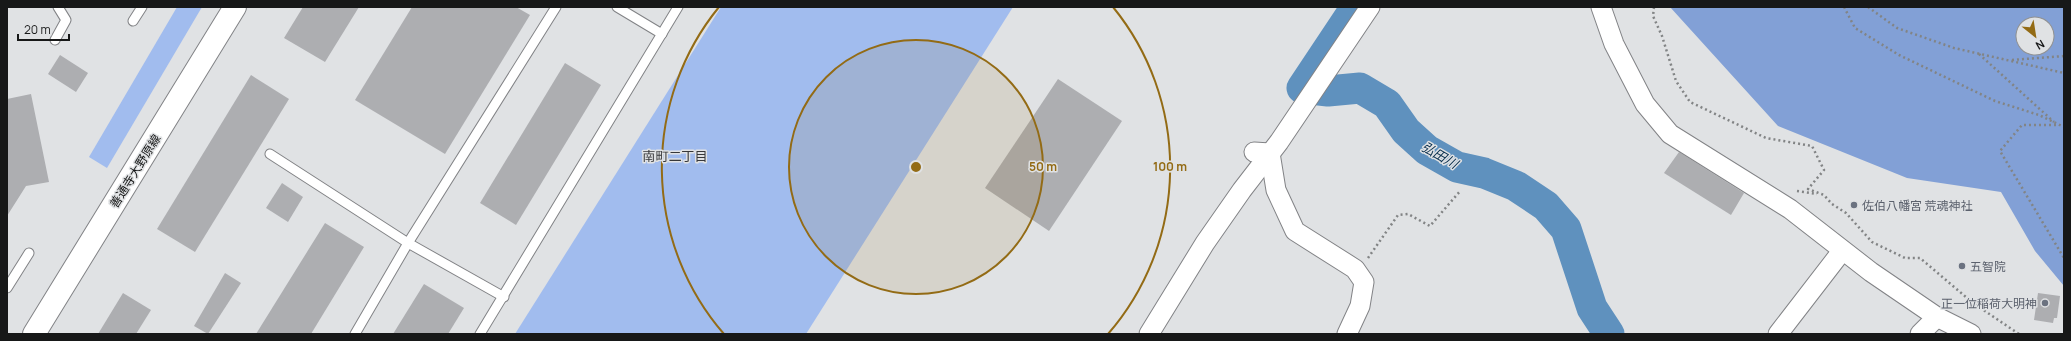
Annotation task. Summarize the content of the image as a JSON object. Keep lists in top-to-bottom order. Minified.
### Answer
{"streets":{"main road":["善通寺大野原線"]},"districts":["南町二丁目"],"water":["弘田川"],"places":["佐伯八幡宮 荒魂神社","五智院","正一位稲荷大明神"],"scale_bar":"20 m","north":"bottom right","rings":["50 m","100 m"]}
